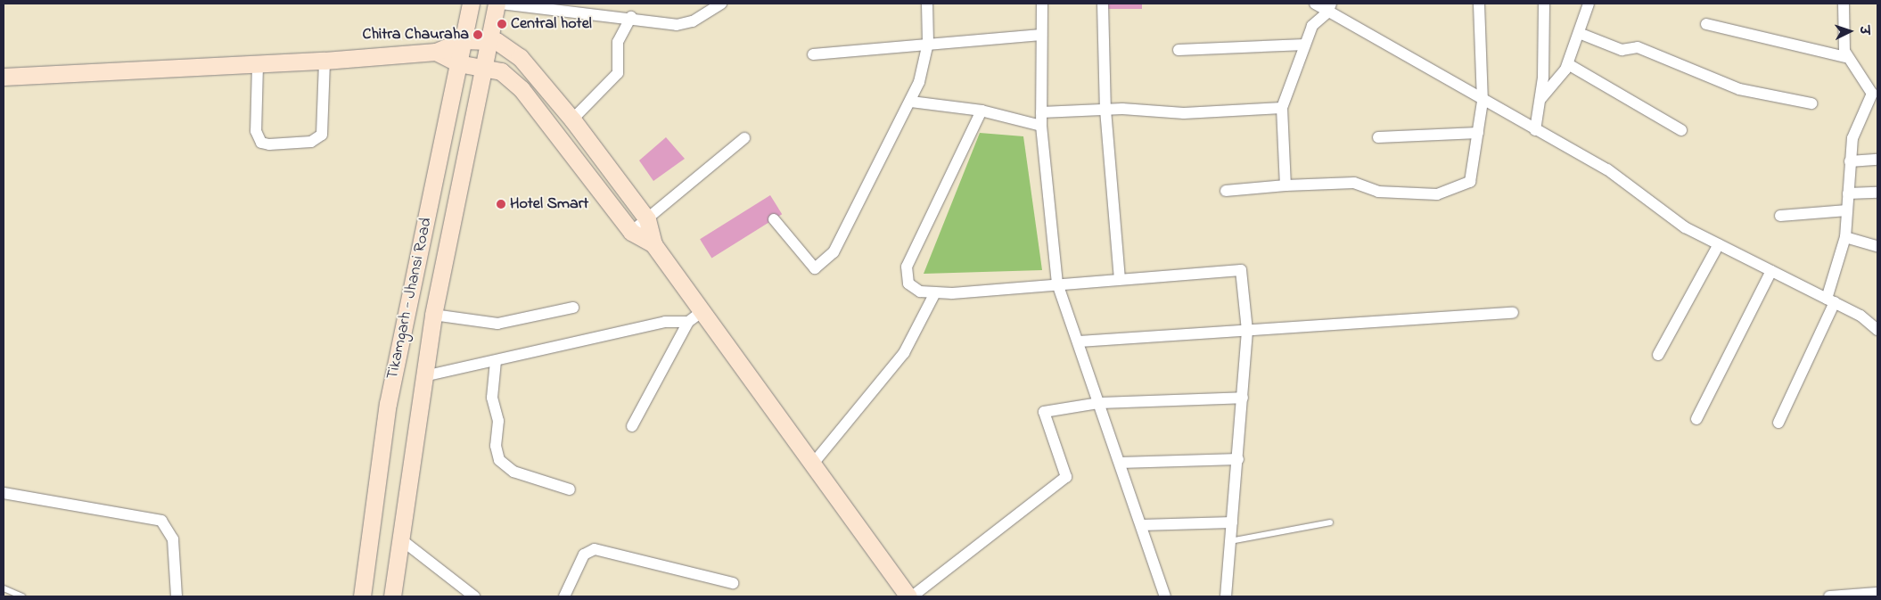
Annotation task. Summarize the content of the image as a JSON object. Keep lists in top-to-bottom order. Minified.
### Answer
{"streets":{"street":["Tikamgarh - Jhansi Road"]},"places":["Central hotel","Chitra Chauraha","Hotel Smart"],"north":"right"}
